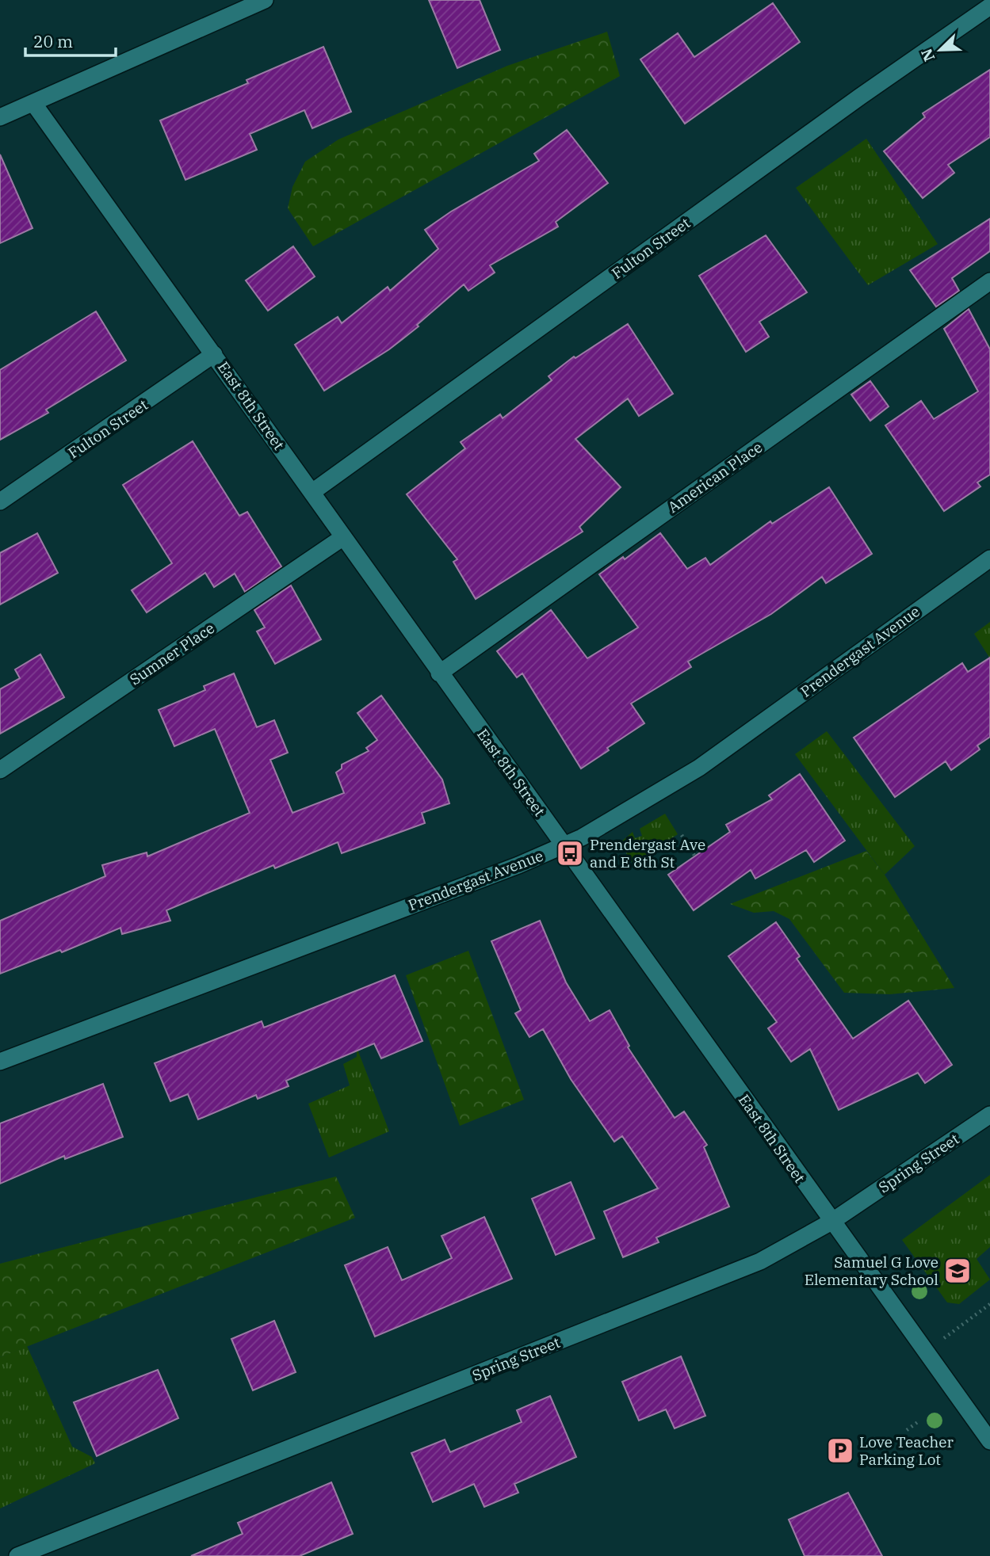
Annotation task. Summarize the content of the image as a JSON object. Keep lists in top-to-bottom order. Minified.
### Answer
{"streets":{"street":["Fulton Street","East 8th Street","American Place","Prendergast Avenue","Sumner Place","Spring Street"]},"crossings":[["Fulton Street","East 8th Street"],["East 8th Street","American Place"],["East 8th Street","Prendergast Avenue"],["East 8th Street","Sumner Place"],["East 8th Street","Spring Street"]],"places":{"bus stop":["Prendergast Ave and E 8th St"],"school or university":["Samuel G Love Elementary School"],"parking":["Love Teacher Parking Lot"]},"scale_bar":"20 m","north":"bottom left"}
